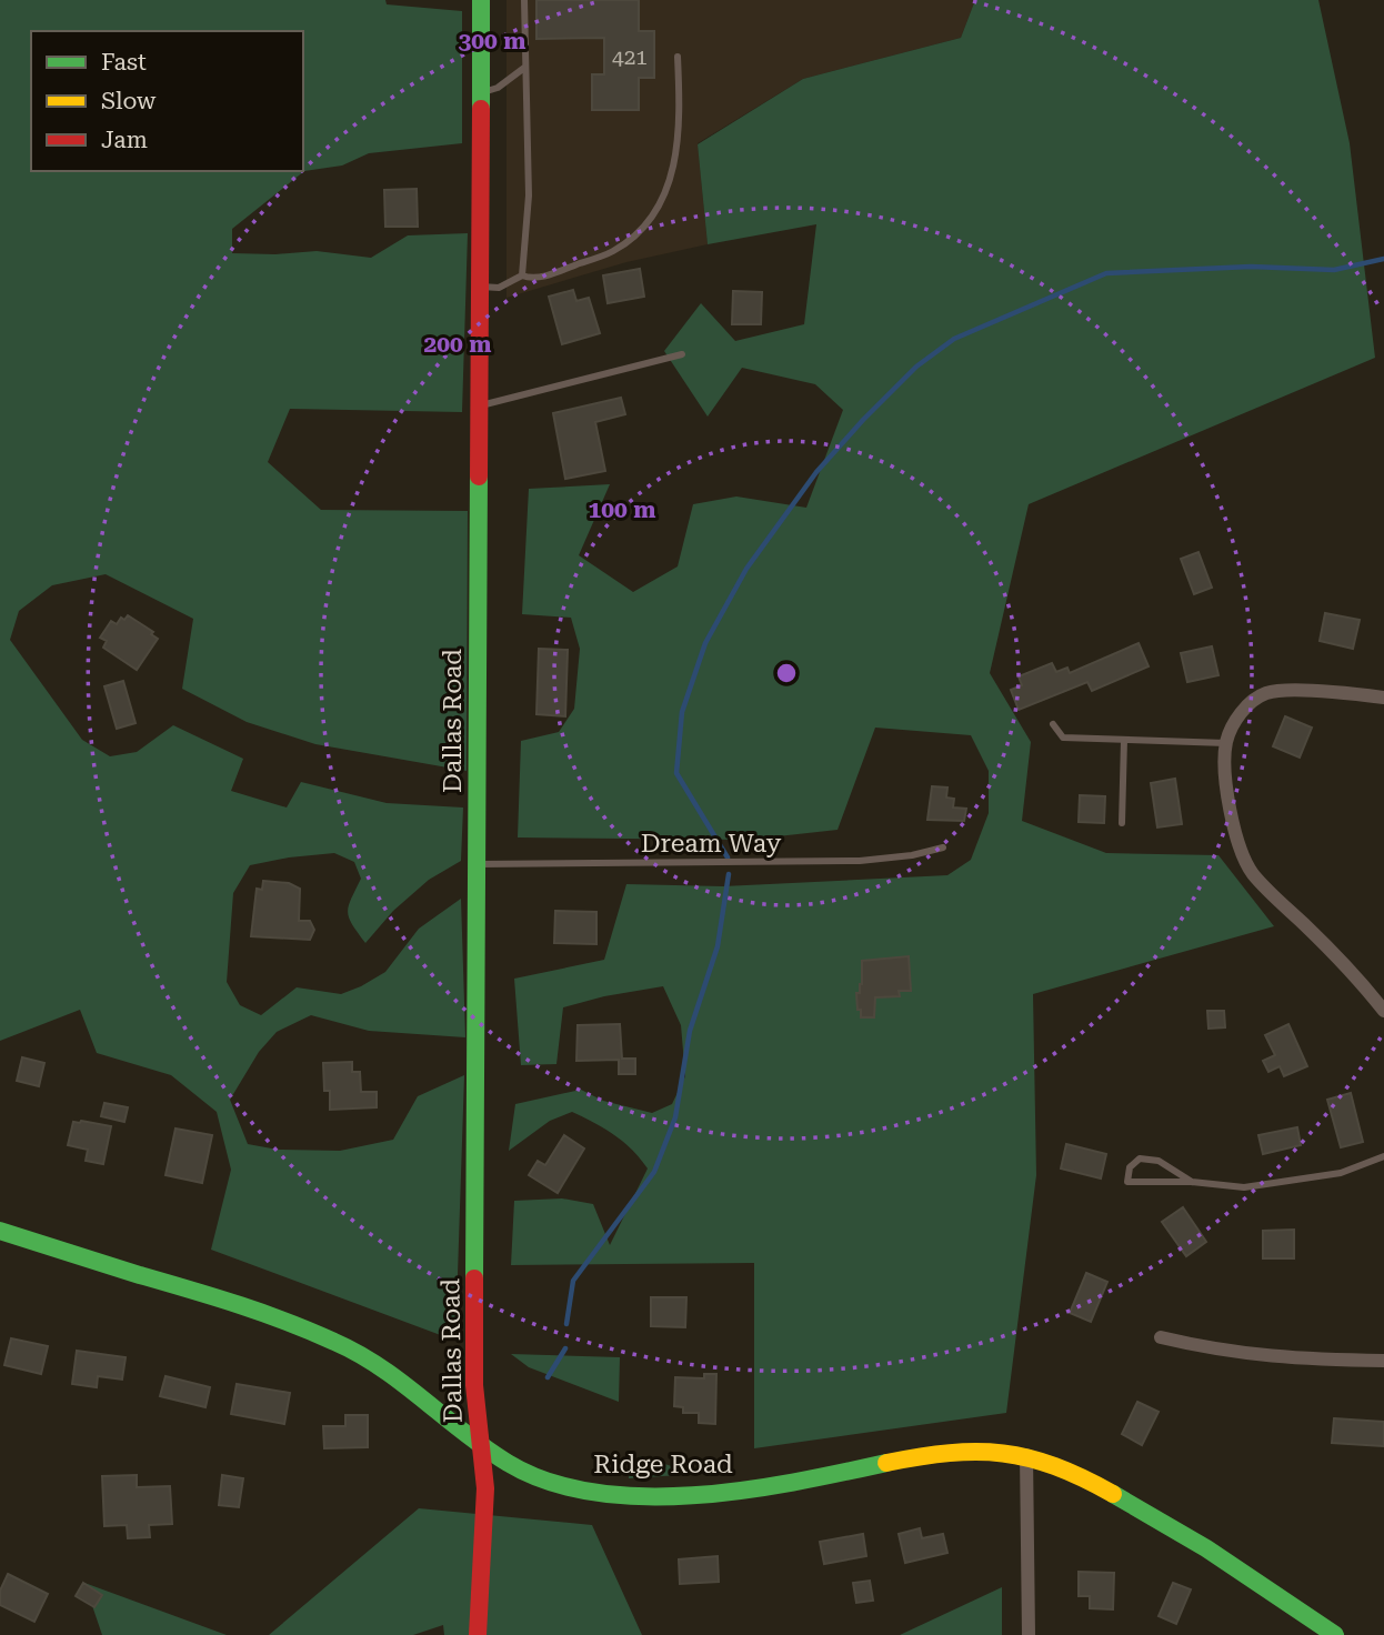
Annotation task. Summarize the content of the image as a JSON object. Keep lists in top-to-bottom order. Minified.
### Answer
{"streets":{"street":["Dallas Road","Ridge Road"],"lane":["Dream Way"]},"crossings":[["Dallas Road","Dream Way"],["Dallas Road","Ridge Road"]],"house_numbers":["421"],"legend":["Fast","Slow","Jam"],"rings":["300 m","200 m","100 m"]}
